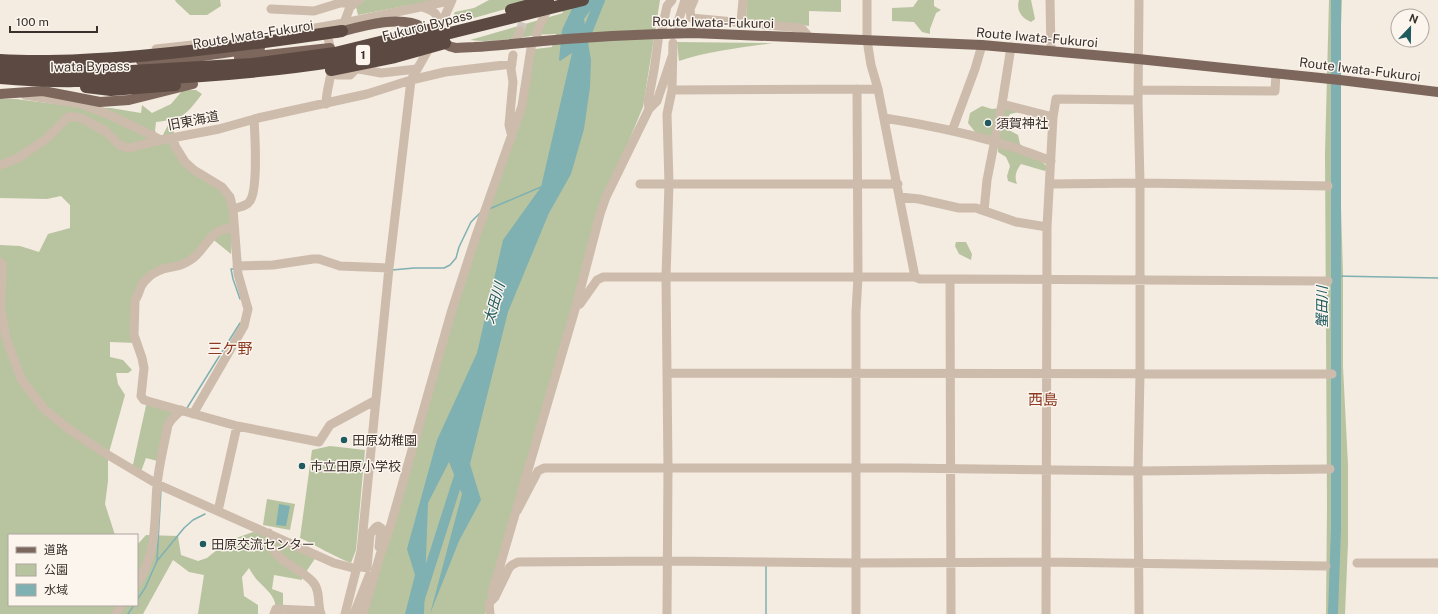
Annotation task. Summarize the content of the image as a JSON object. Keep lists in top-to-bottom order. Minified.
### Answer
{"streets":{"highway":["Fukuroi Bypass","1","Iwata Bypass"],"main road":["Route Iwata-Fukuroi"],"street":["旧東海道"]},"crossings":[["Route Iwata-Fukuroi","1"],["Fukuroi Bypass","1"],["Fukuroi Bypass","Iwata Bypass"],["1","Iwata Bypass"]],"districts":["三ケ野","西島"],"water":["太田川","蟹田川"],"places":["須賀神社","田原幼稚園","市立田原小学校","田原交流センター"],"legend":["道路","公園","水域"],"scale_bar":"100 m","north":"top"}
